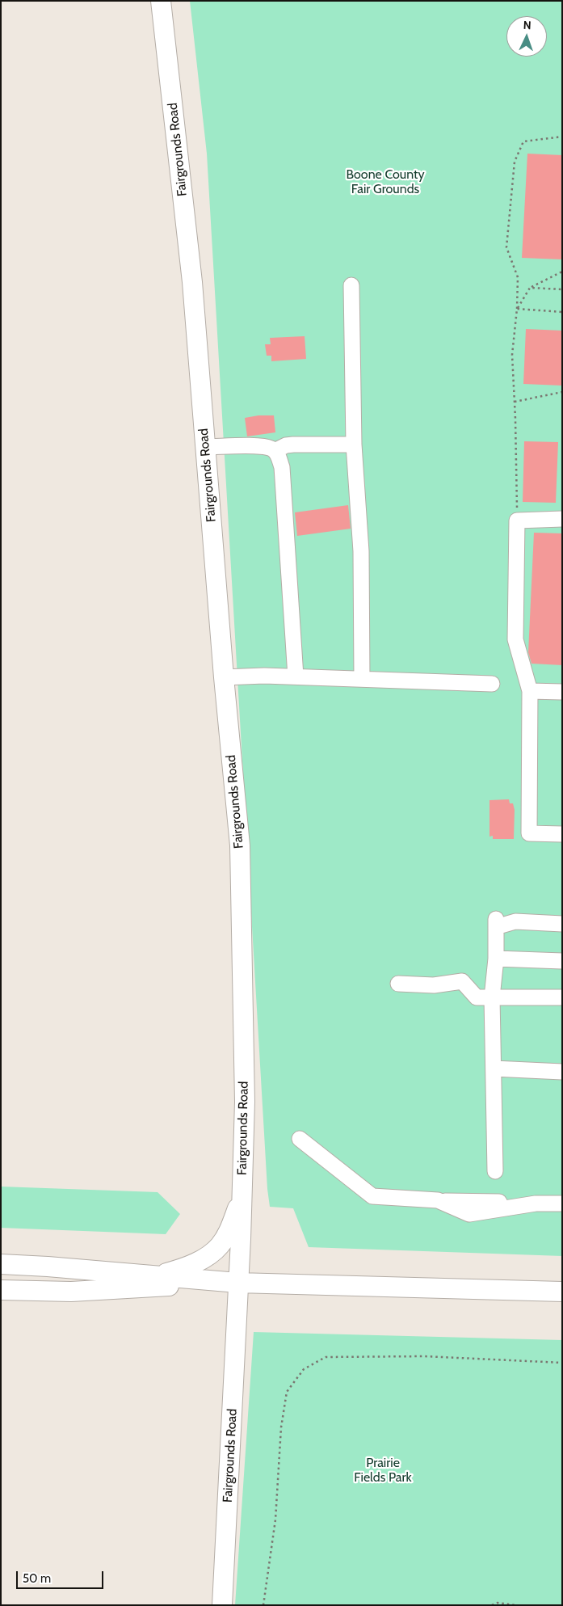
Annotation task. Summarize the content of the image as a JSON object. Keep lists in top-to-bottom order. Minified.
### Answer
{"streets":{"main road":["Fairgrounds Road"]},"parks":["Boone County Fair Grounds","Prairie Fields Park"],"scale_bar":"50 m","north":"top"}
